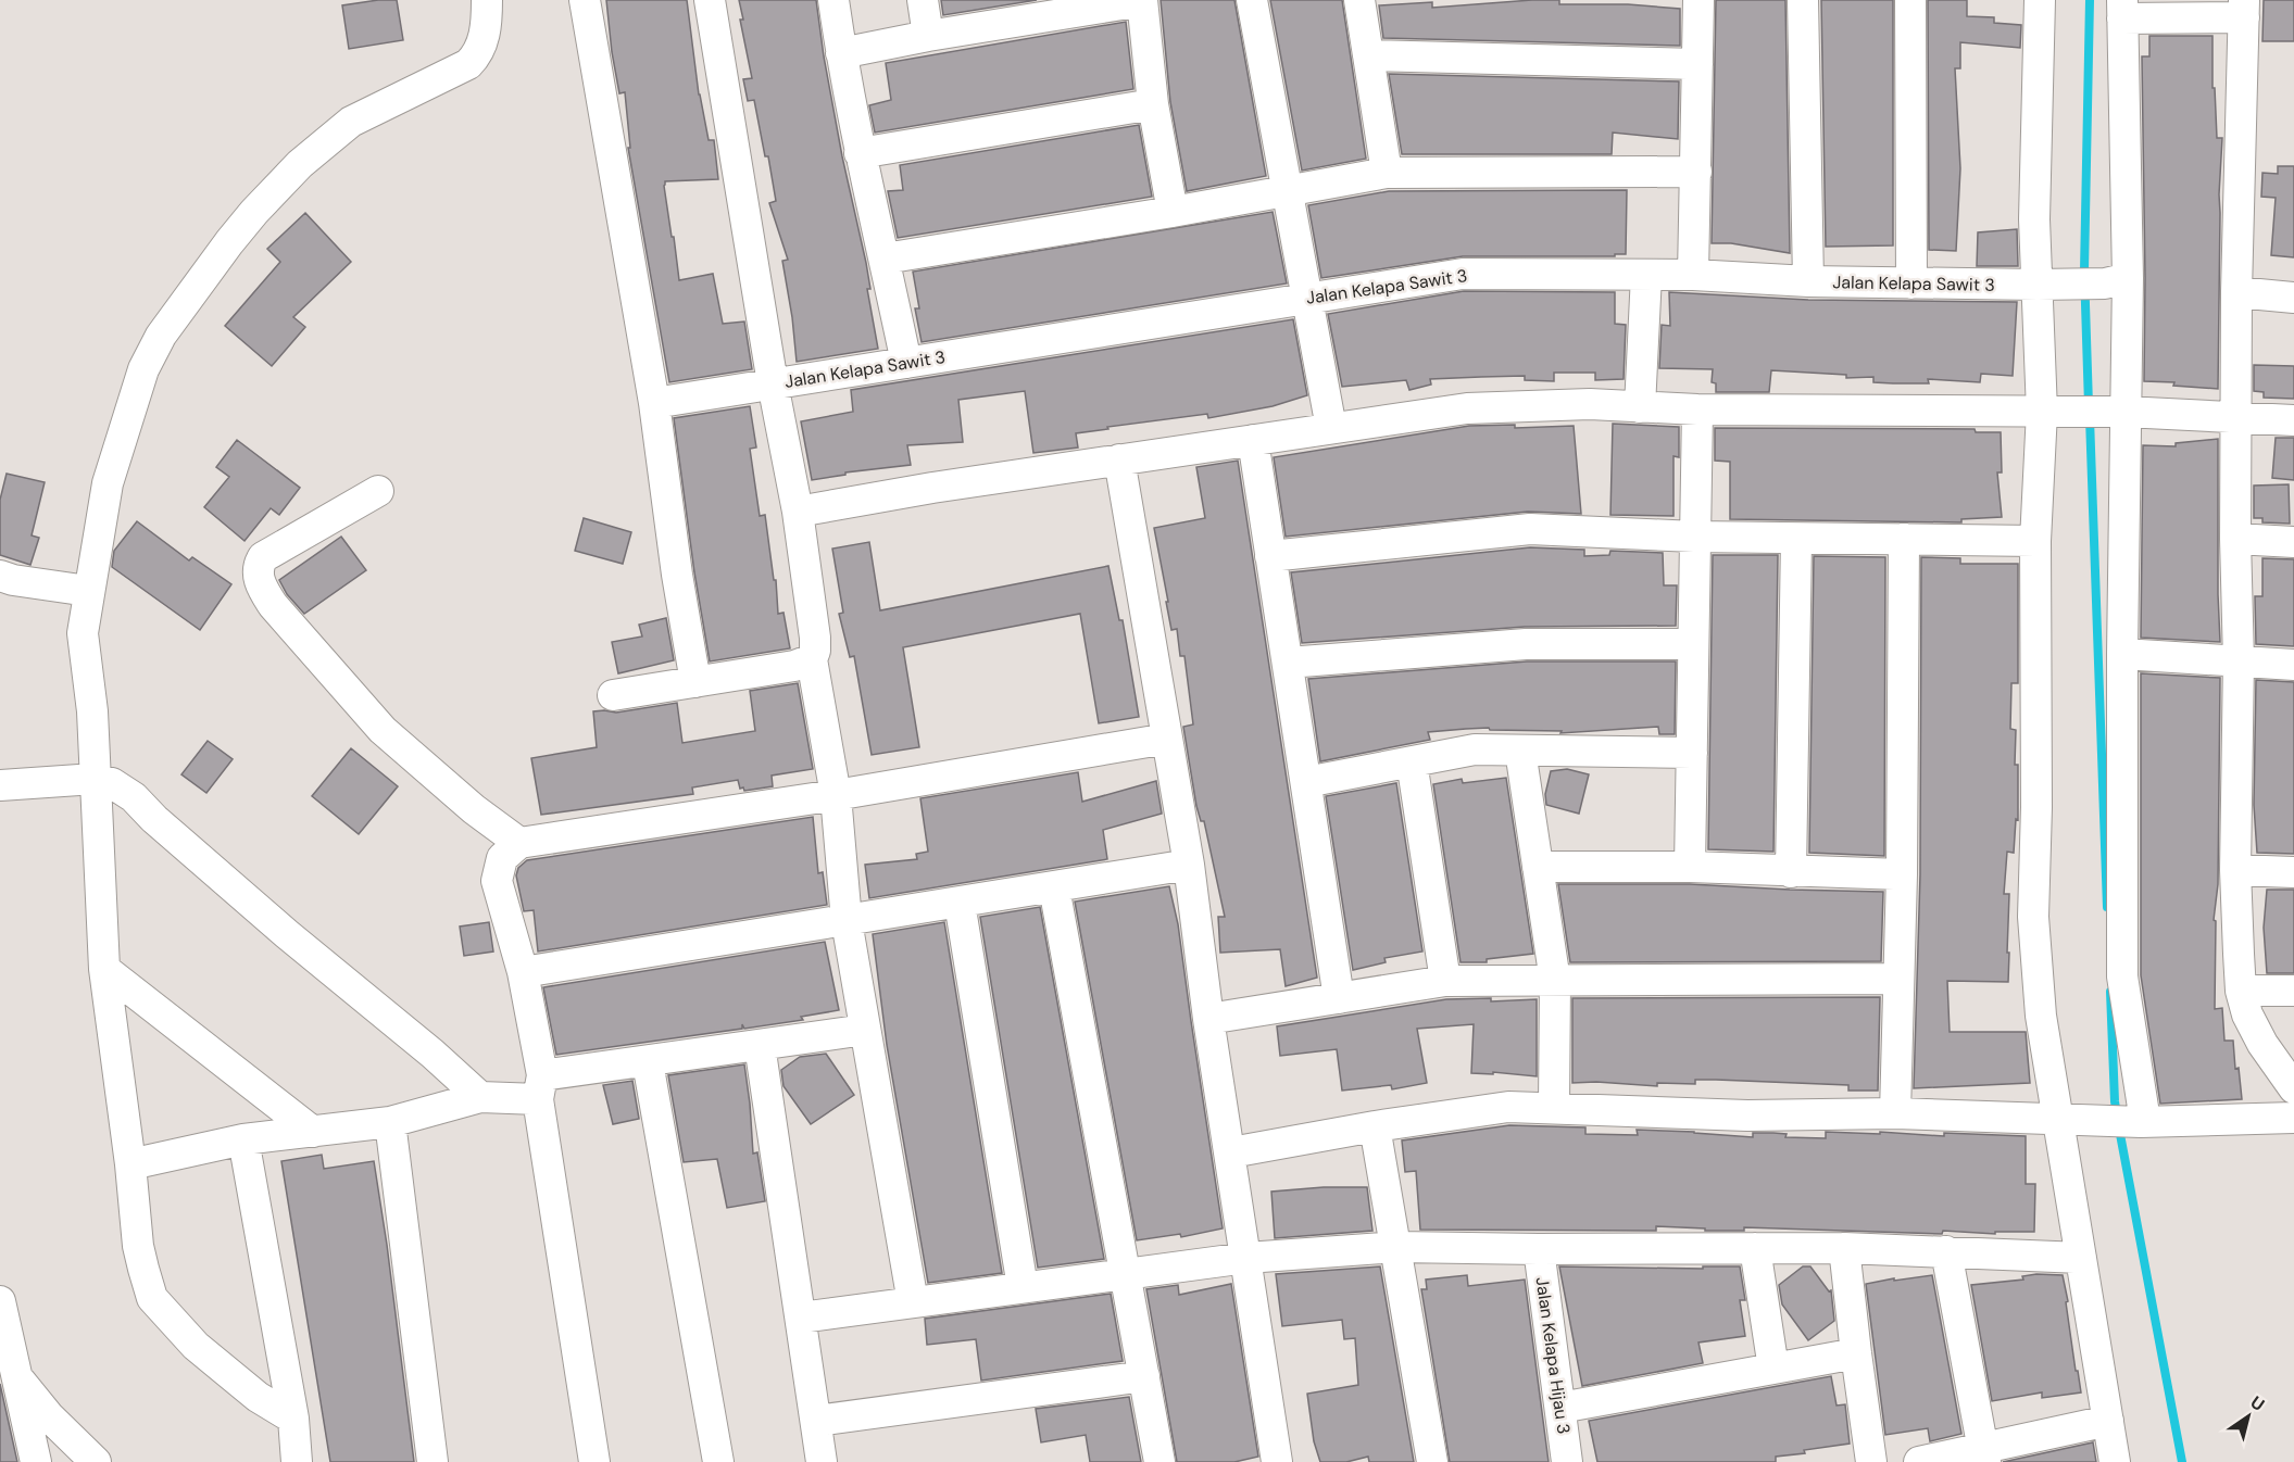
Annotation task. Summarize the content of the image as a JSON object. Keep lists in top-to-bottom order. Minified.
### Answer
{"streets":{"street":["Jalan Kelapa Sawit 3","Jalan Kelapa Hijau 3"]},"north":"top right"}
